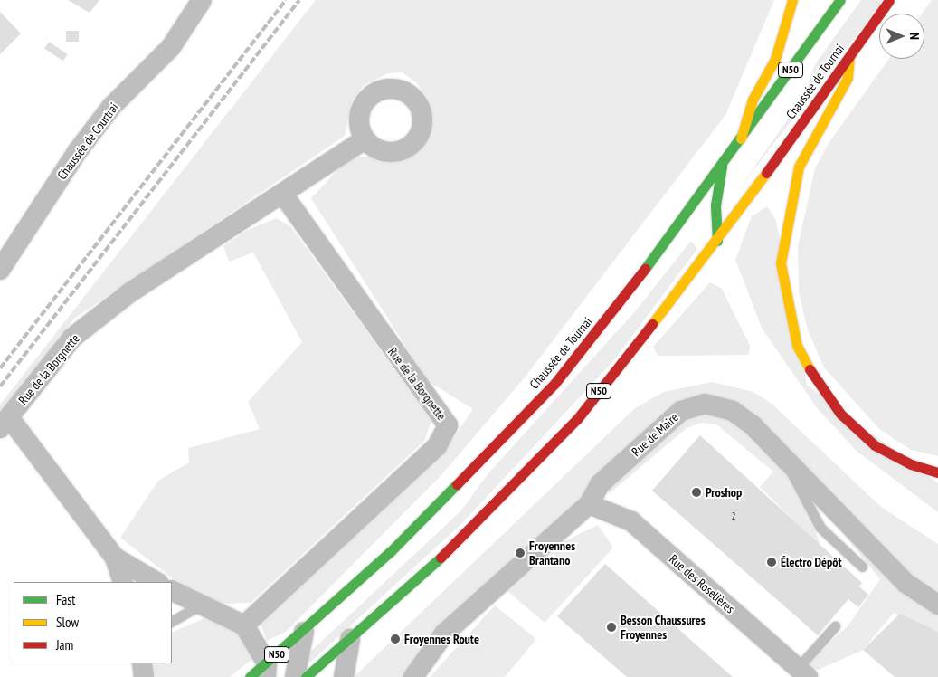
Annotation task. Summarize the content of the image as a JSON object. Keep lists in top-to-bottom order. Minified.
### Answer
{"streets":{"main road":["N50","Chaussée de Tournai"],"street":["Chaussée de Courtrai","Rue de la Borgnette","Rue de Maire","Rue des Roselières"]},"crossings":[["Rue de Maire","Rue des Roselières"]],"places":["Proshop","Froyennes Brantano","Électro Dépôt","Besson Chaussures Froyennes","Froyennes Route"],"house_numbers":["2"],"legend":["Fast","Slow","Jam"],"north":"right"}
